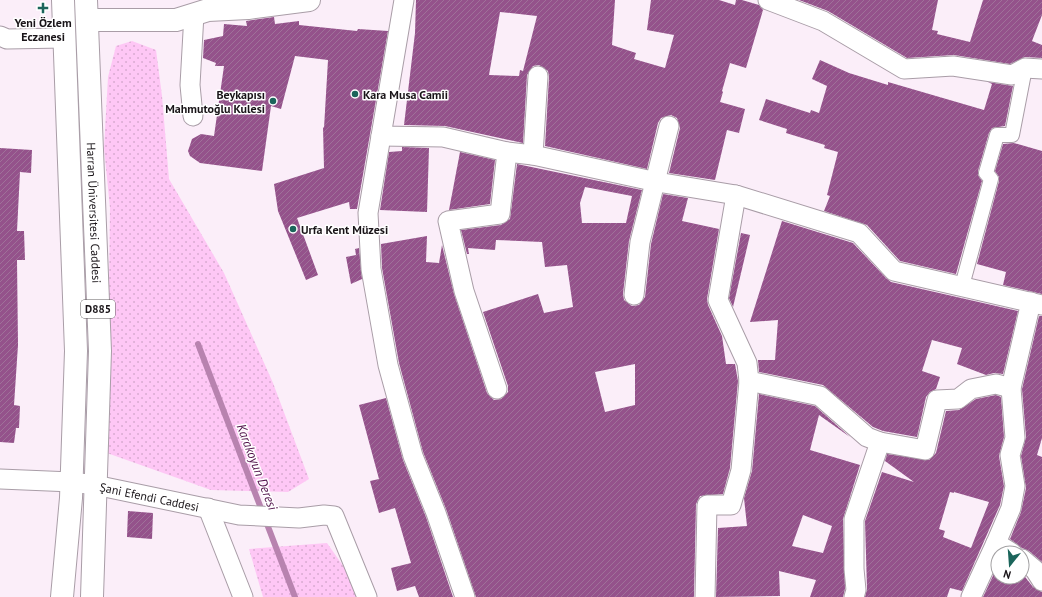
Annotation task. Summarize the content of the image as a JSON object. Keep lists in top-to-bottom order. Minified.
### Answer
{"streets":{"main road":["Harran Üniversitesi Caddesi","D885"],"street":["Şani Efendi Caddesi"]},"crossings":[["Harran Üniversitesi Caddesi","D885"],["Harran Üniversitesi Caddesi","Şani Efendi Caddesi"]],"water":["Karakoyun Deresi"],"places":{"health":["Yeni Özlem Eczanesi"],"other":["Kara Musa Camii","Beykapısı Mahmutoğlu Kulesi","Urfa Kent Müzesi"]},"north":"bottom"}
